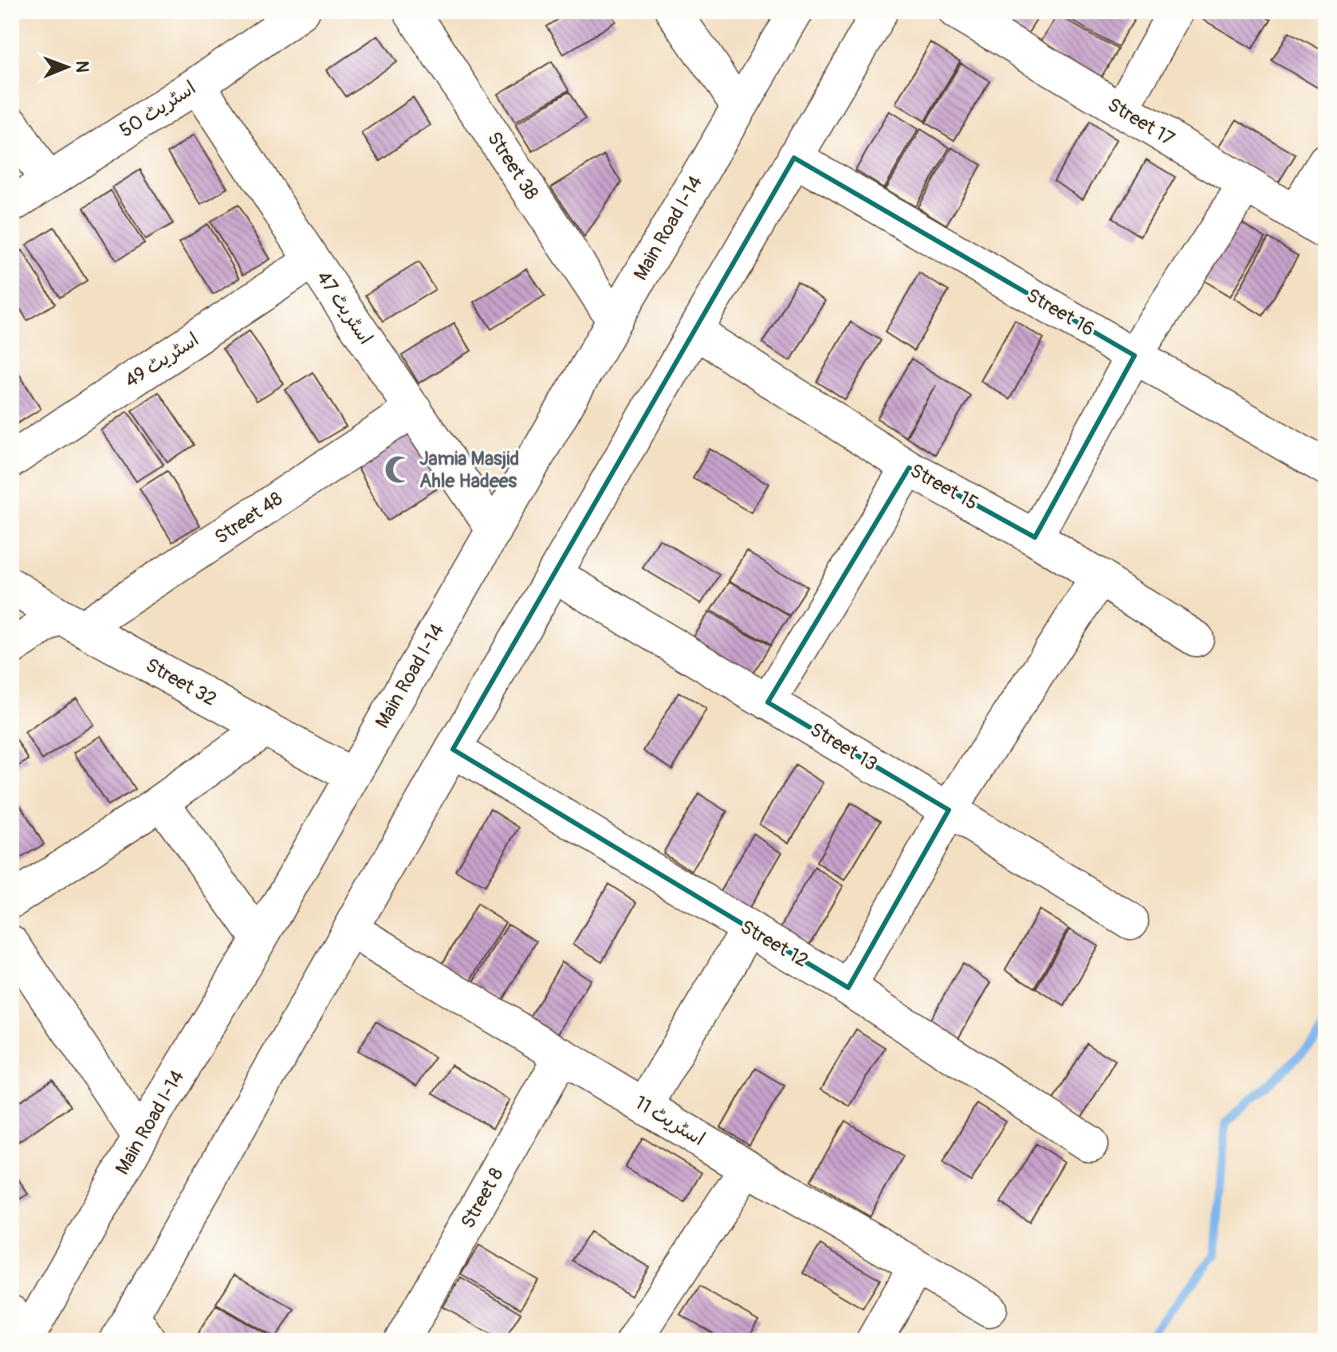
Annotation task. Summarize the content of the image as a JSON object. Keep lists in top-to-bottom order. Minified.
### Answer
{"streets":{"street":["اسٹریٹ 50","Street 17","Street 38","Main Road I-14","اسٹریٹ 47","Street 16","اسٹریٹ 49","Street 15","Street 48","Street 32","Street 13","Street 12","اسٹریٹ 11","Street 8"]},"crossings":[["اسٹریٹ 50","اسٹریٹ 47"],["Street 38","Main Road I-14"],["Main Road I-14","اسٹریٹ 47"],["Main Road I-14","Street 32"],["اسٹریٹ 47","اسٹریٹ 49"],["اسٹریٹ 47","Street 48"],["Street 48","Street 32"],["اسٹریٹ 11","Street 8"]],"places":{"mosque":["Jamia Masjid Ahle Hadees"]},"north":"right"}
